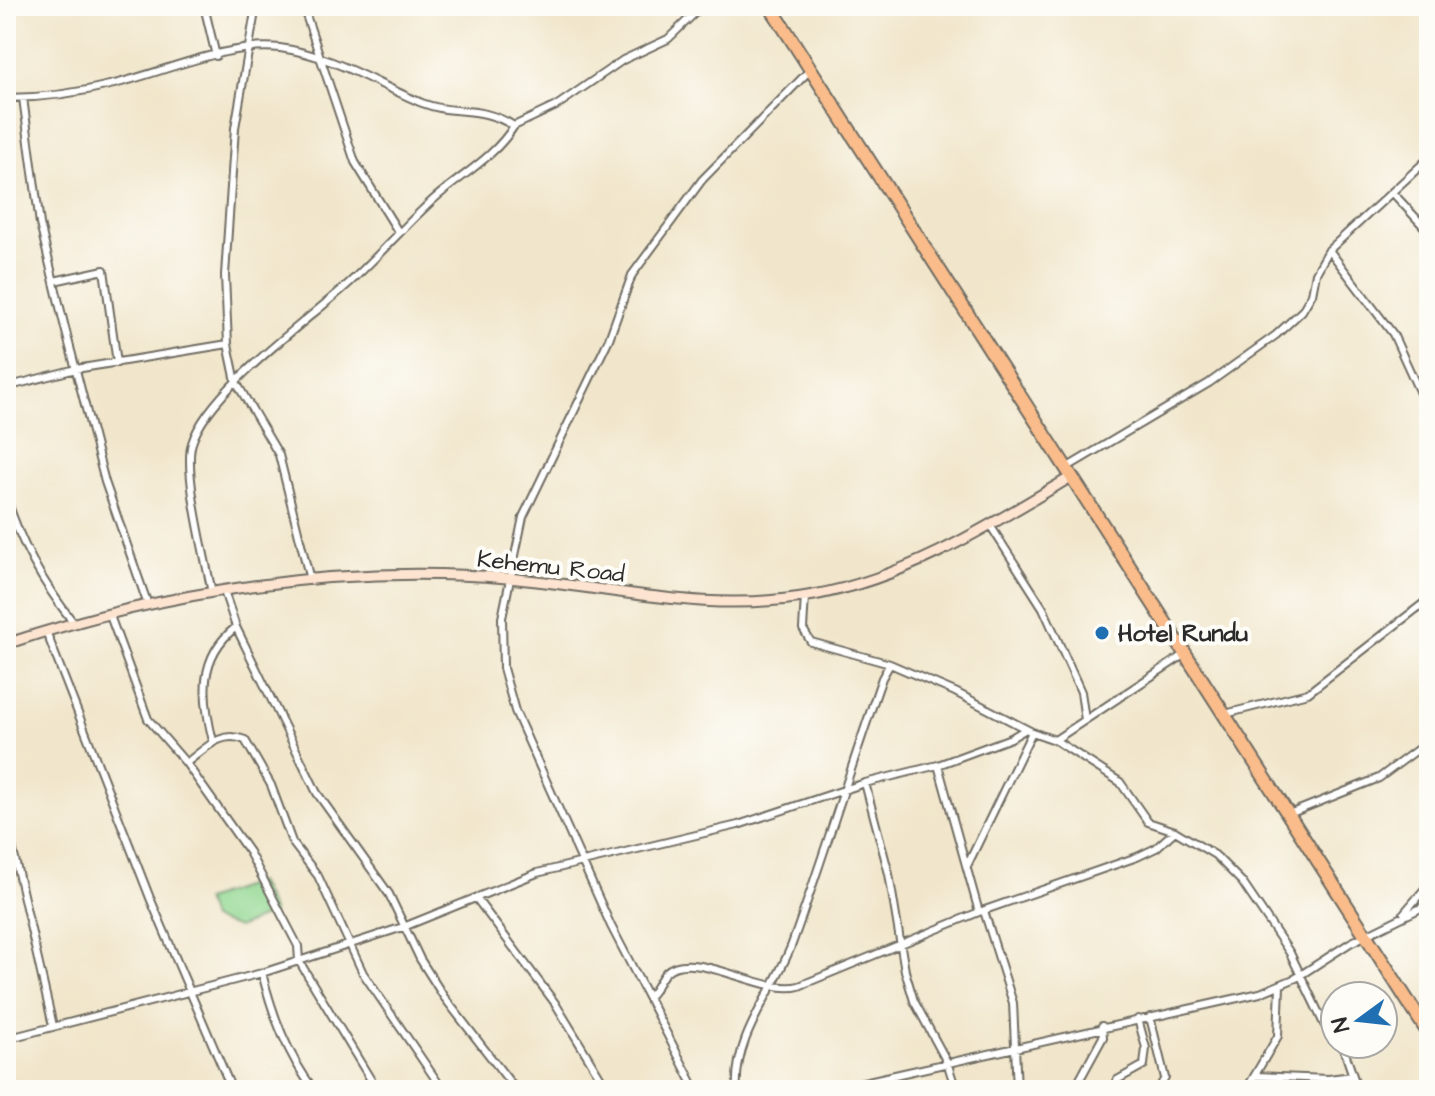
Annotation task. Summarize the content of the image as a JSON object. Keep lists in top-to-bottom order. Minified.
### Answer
{"streets":{"street":["Kehemu Road"]},"places":["Hotel Rundu"],"north":"left"}
